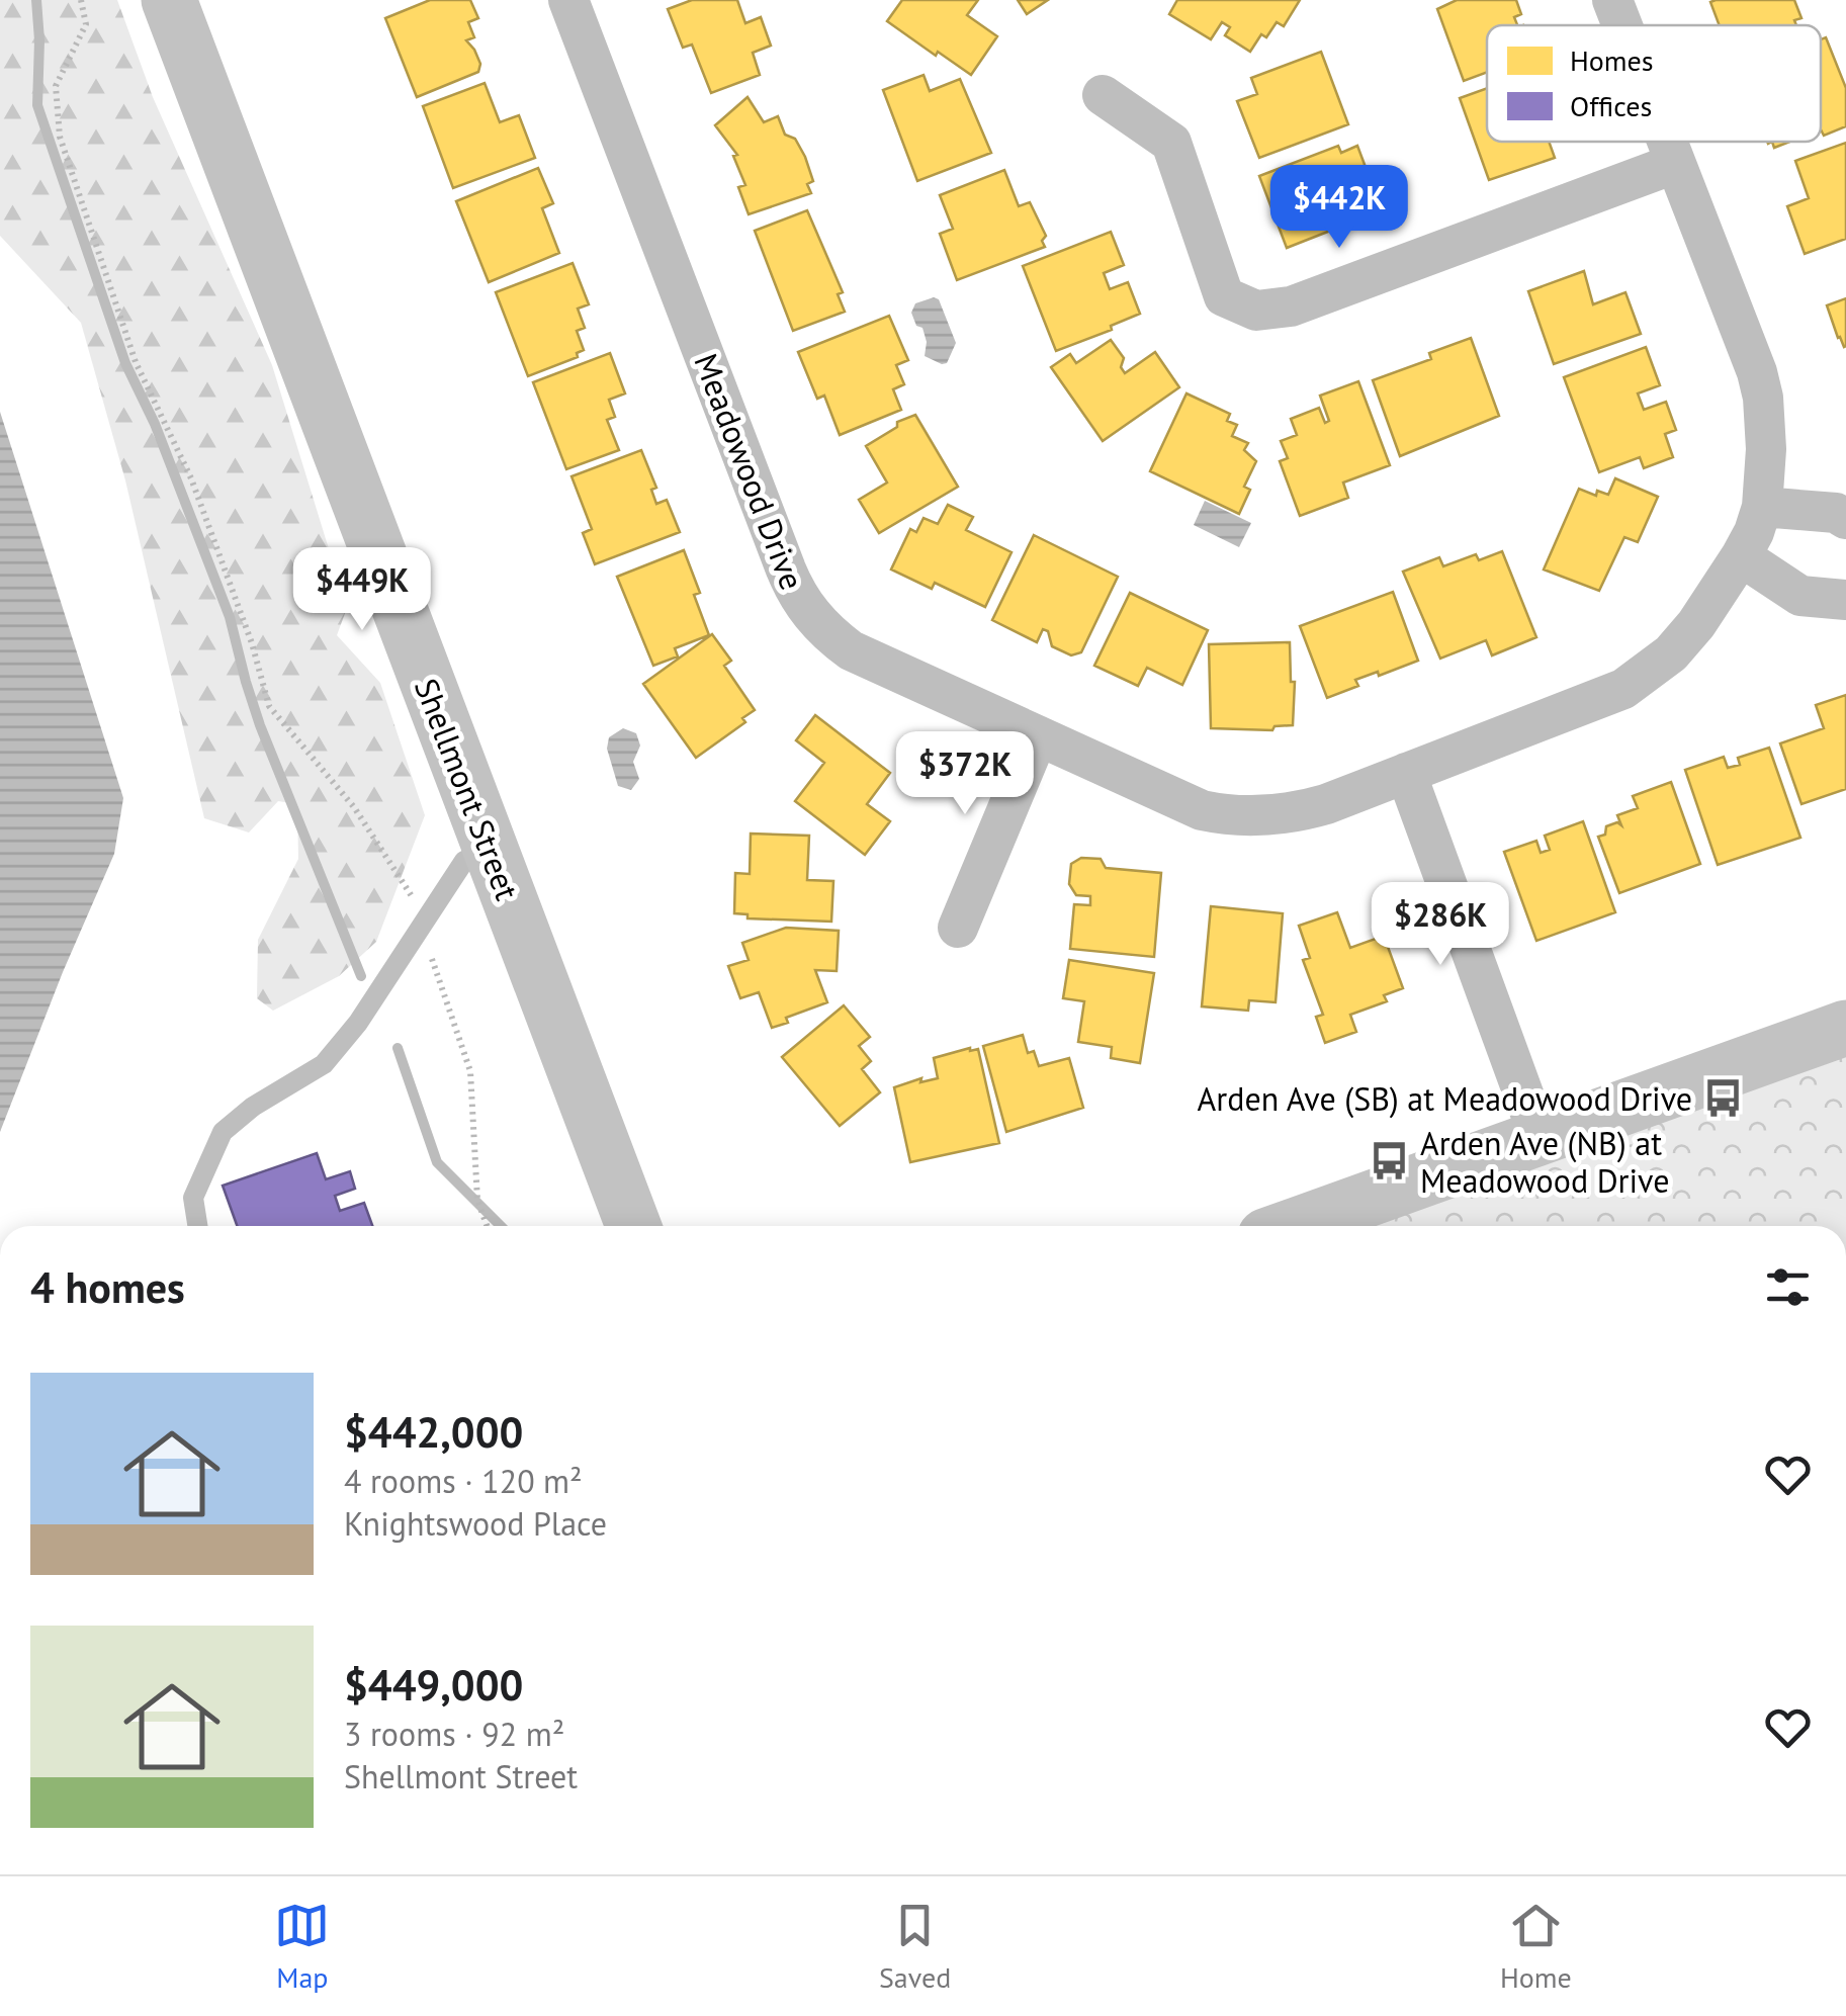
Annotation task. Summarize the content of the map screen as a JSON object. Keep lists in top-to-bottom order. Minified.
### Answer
{"streets":{"street":["Meadowood Drive","Shellmont Street"]},"places":{"bus stop":["Arden Ave (SB) at Meadowood Drive","Arden Ave (NB) at Meadowood Drive"]},"legend":["Homes","Offices"],"page":{"price":["$442K","$449K","$372K","$286K"],"heading":"4 homes","list":[{"name":"$442,000","note":"4 rooms · 120 m² · Knightswood Place"},{"name":"$449,000","note":"3 rooms · 92 m² · Shellmont Street"}],"tabs":["Map","Saved","Home"]}}
